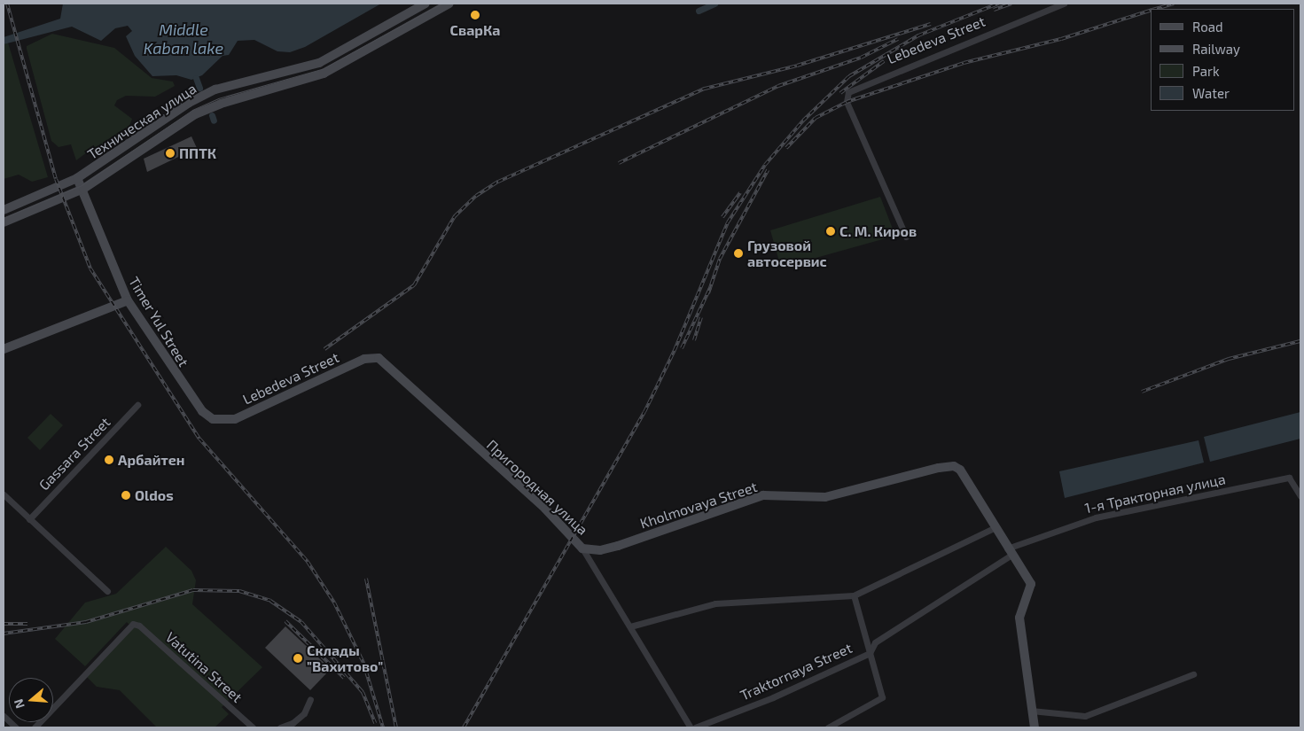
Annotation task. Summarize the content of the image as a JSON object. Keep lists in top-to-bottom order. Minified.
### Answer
{"streets":{"street":["Lebedeva Street","Техническая улица","Timer Yul Street","Gassara Street","Пригородная улица","1-я Тракторная улица","Kholmovaya Street","Vatutina Street","Traktornaya Street"]},"crossings":[["Lebedeva Street","Timer Yul Street"],["Lebedeva Street","Пригородная улица"],["Техническая улица","Timer Yul Street"],["Пригородная улица","Kholmovaya Street"],["1-я Тракторная улица","Traktornaya Street"]],"water":["Middle Kaban lake"],"places":["СварКа","ППТК","С. М. Киров","Грузовой автосервис","Арбайтен","Oldos","Склады \"Вахитово\""],"legend":["Road","Railway","Park","Water"],"north":"left"}
